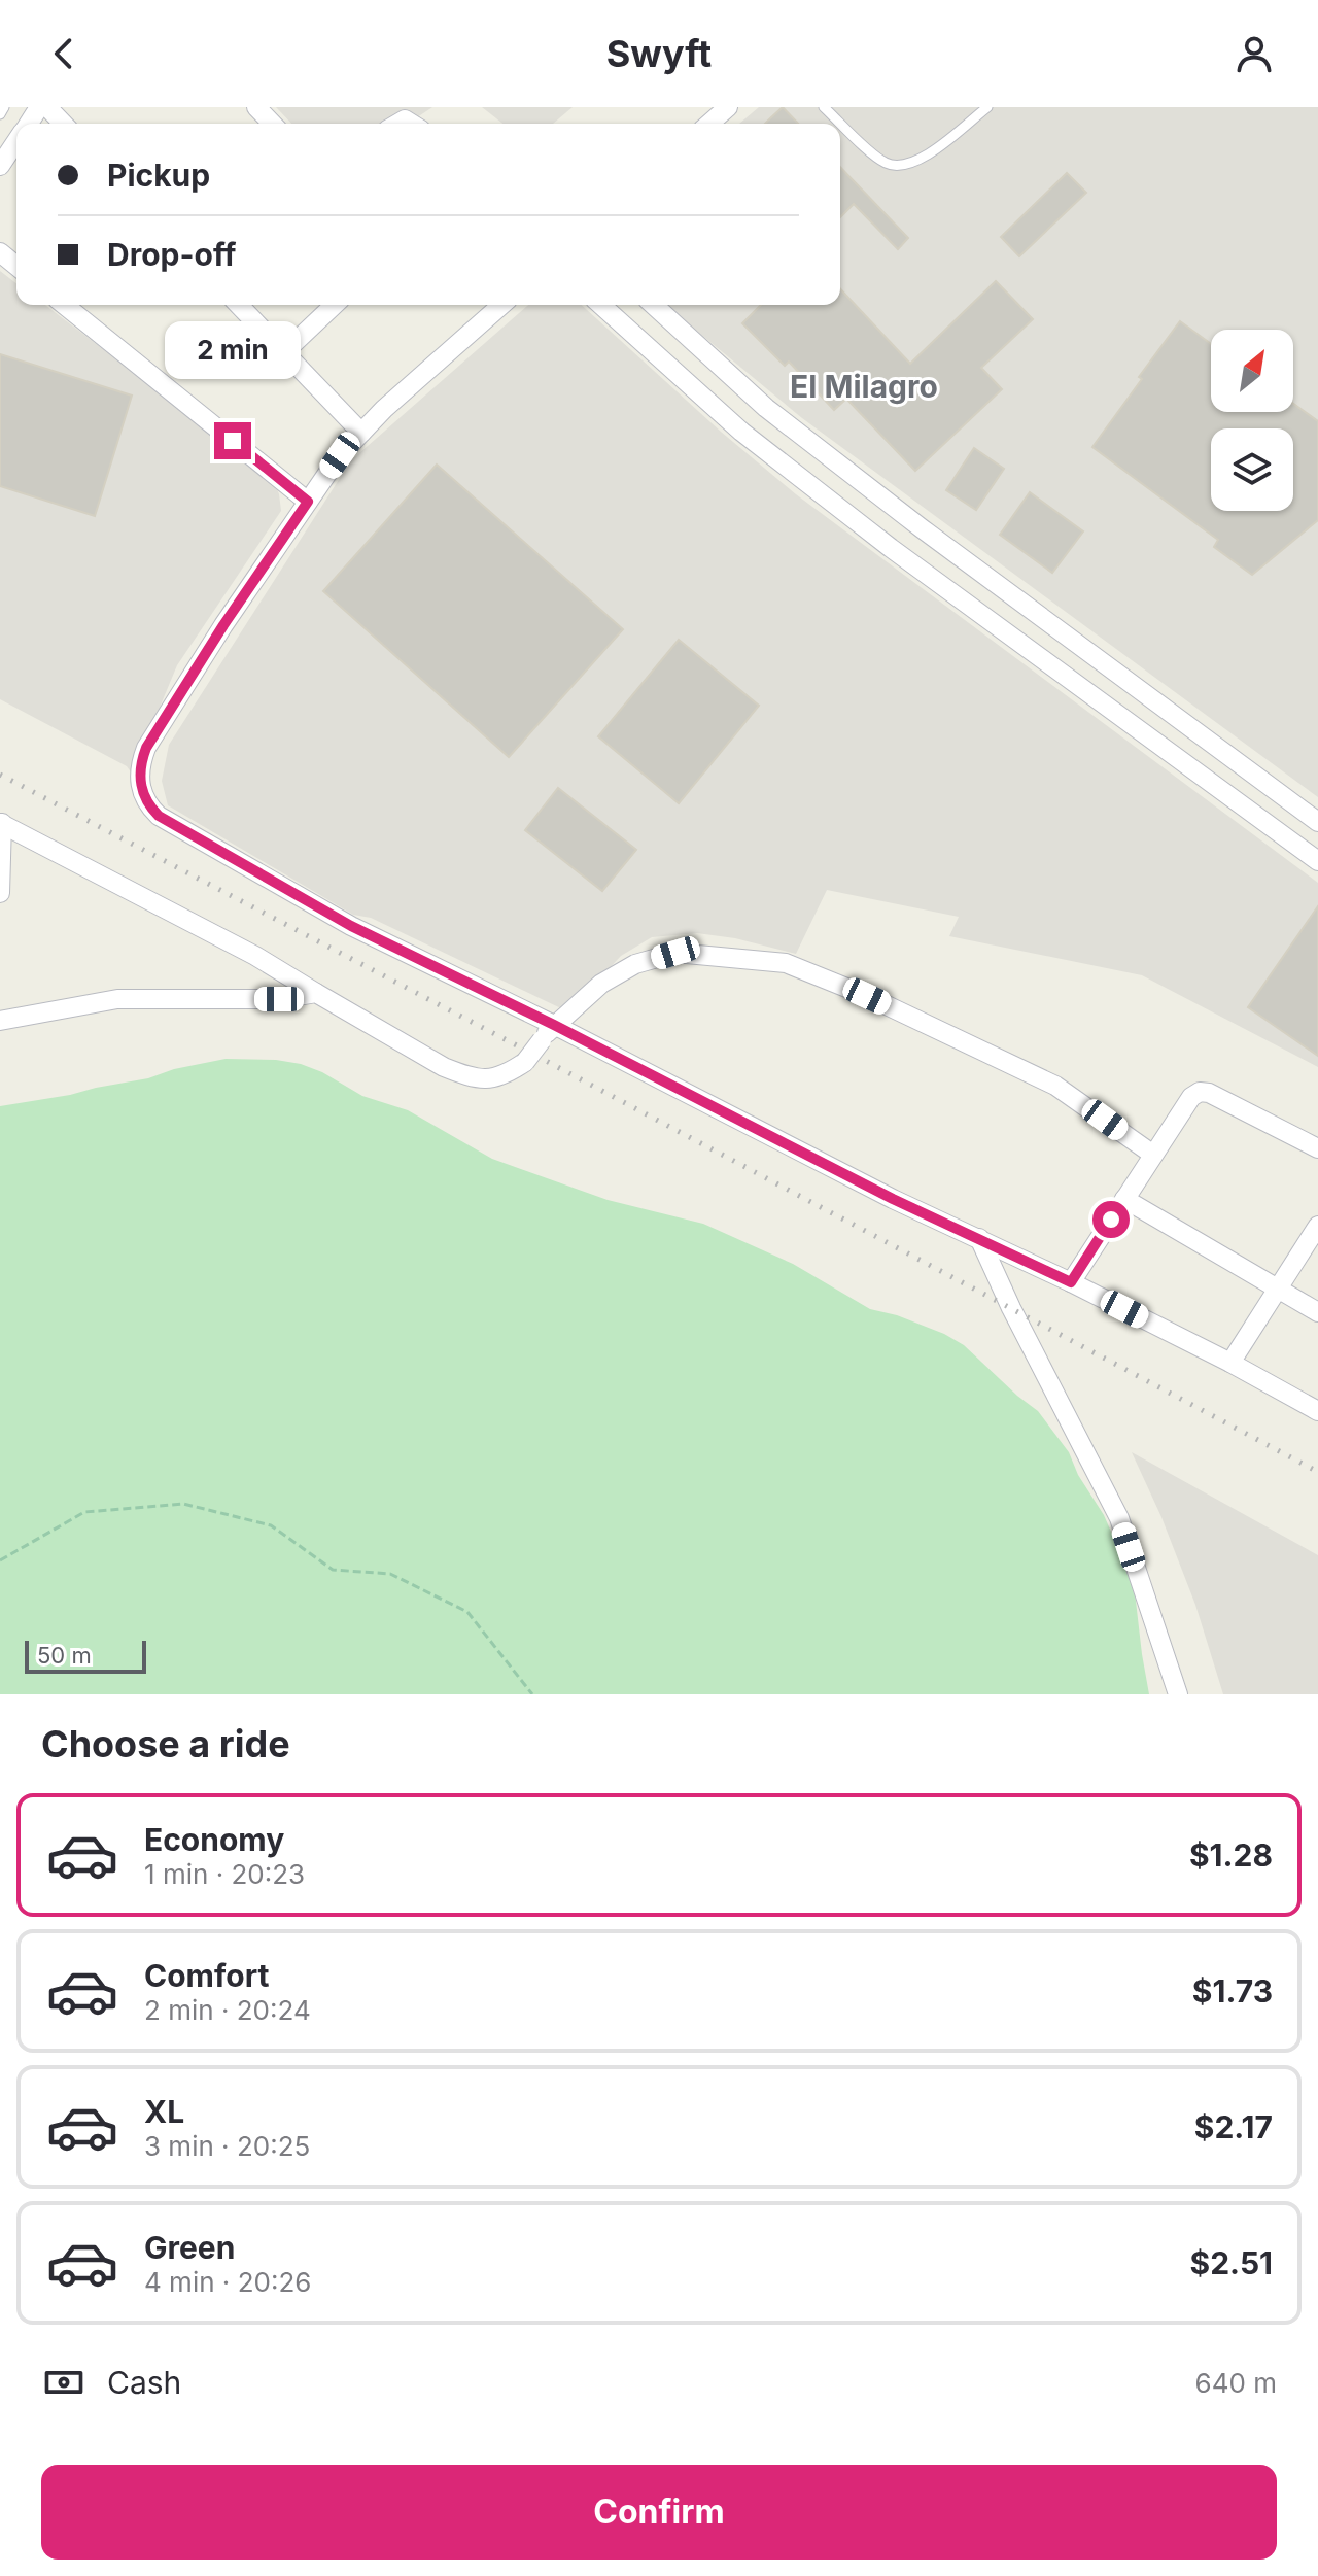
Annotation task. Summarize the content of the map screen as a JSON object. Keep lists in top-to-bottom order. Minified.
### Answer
{"districts":["El Milagro"],"scale_bar":"50 m","north":"top right","page":{"header":"Swyft","banner":["Pickup","Drop-off"],"bubble":"2 min","scale":"50 m","heading":"Choose a ride","list":[{"name":"Economy","note":"1 min · 20:23","value":"$1.28"},{"name":"Comfort","note":"2 min · 20:24","value":"$1.73"},{"name":"XL","note":"3 min · 20:25","value":"$2.17"},{"name":"Green","note":"4 min · 20:26","value":"$2.51"}],"pay":["Cash","640 m"],"buttons":"Confirm"}}
